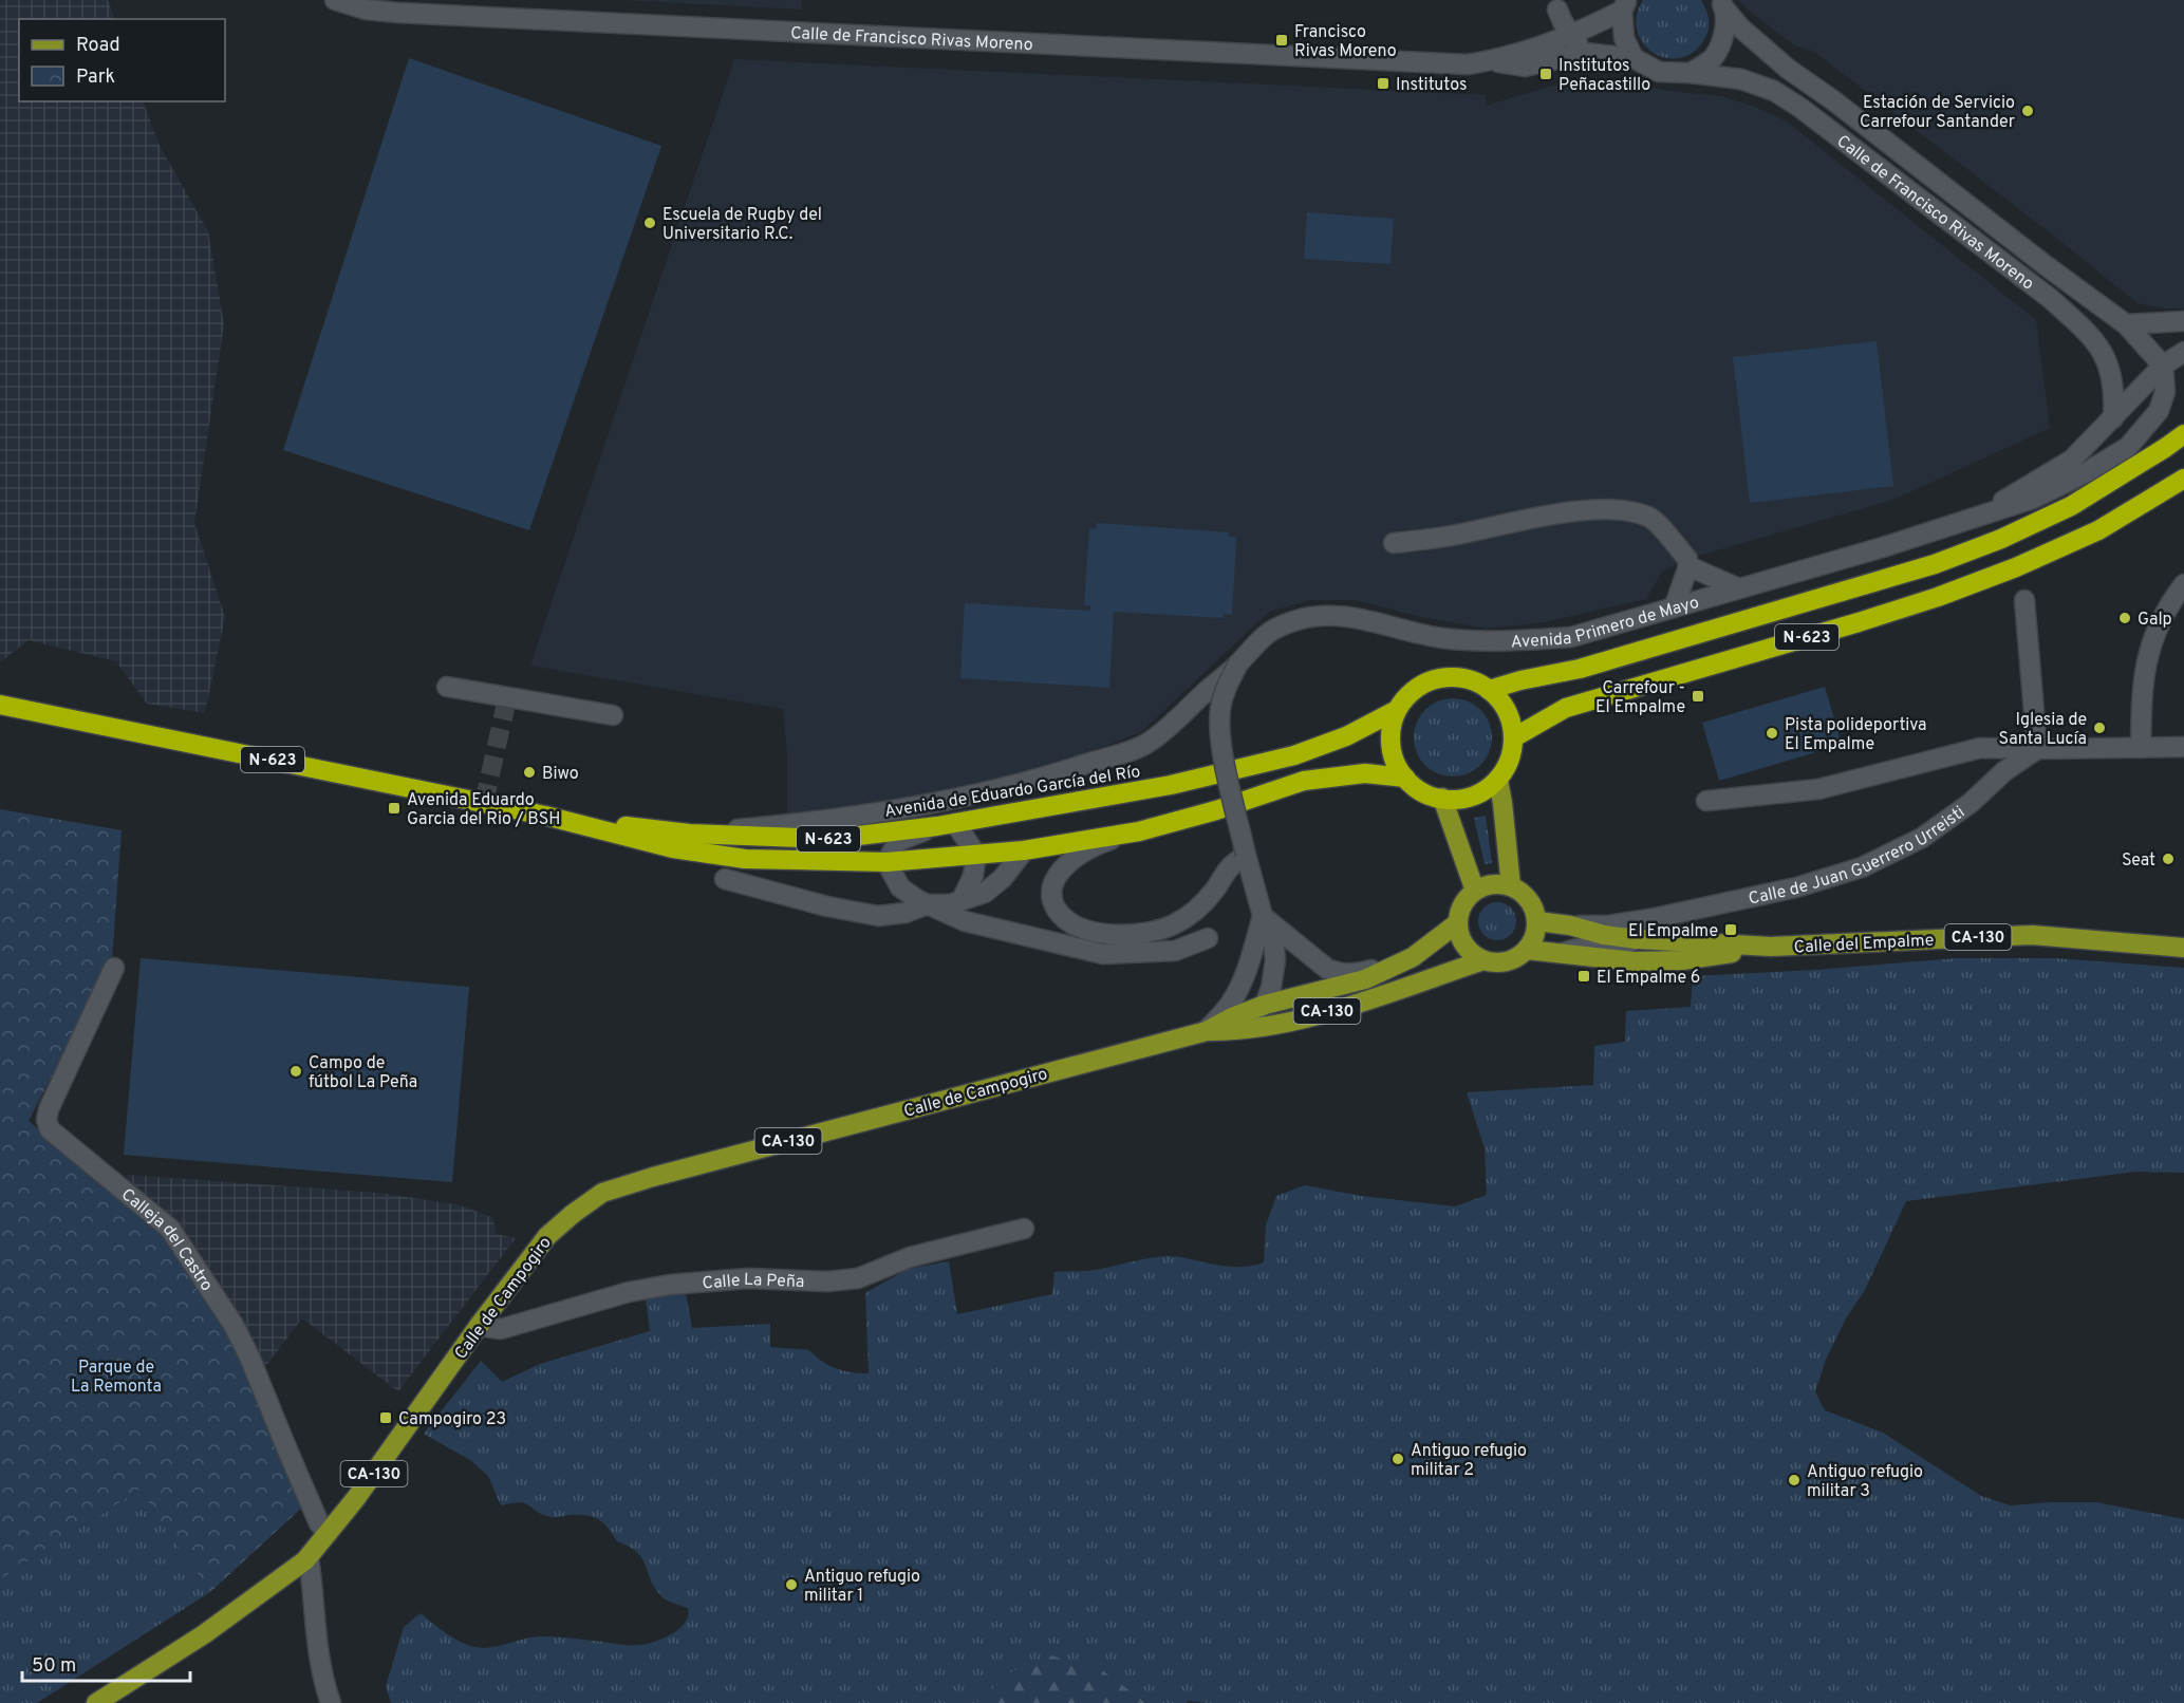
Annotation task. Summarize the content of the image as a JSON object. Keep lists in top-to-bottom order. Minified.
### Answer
{"streets":{"highway":["Avenida Primero de Mayo","N-623","Avenida de Eduardo García del Río"],"main road":["CA-130","Calle del Empalme","Calle de Campogiro"],"street":["Calle de Francisco Rivas Moreno","Calle de Juan Guerrero Urreisti","Calleja del Castro","Calle La Peña"]},"crossings":[["Calle de Francisco Rivas Moreno","Avenida Primero de Mayo"],["Avenida Primero de Mayo","N-623"],["Avenida Primero de Mayo","Avenida de Eduardo García del Río"],["Avenida Primero de Mayo","Calle de Campogiro"],["N-623","Avenida de Eduardo García del Río"],["Calle de Juan Guerrero Urreisti","Calle del Empalme"],["CA-130","Calle del Empalme"],["CA-130","Calle de Campogiro"],["Calle del Empalme","Calle de Campogiro"],["Calle de Campogiro","Calleja del Castro"],["Calle de Campogiro","Calle La Peña"]],"parks":["Parque de La Remonta"],"places":{"transit":["Francisco Rivas Moreno","Institutos Peñacastillo","Institutos","Carrefour - El Empalme","Avenida Eduardo Garcia del Rio / BSH","El Empalme","El Empalme 6","Campogiro 23"],"other":["Estación de Servicio Carrefour Santander","Escuela de Rugby del Universitario R.C.","Galp","Iglesia de Santa Lucía","Pista polideportiva El Empalme","Biwo","Seat","Campo de fútbol La Peña","Antiguo refugio militar 2","Antiguo refugio militar 3","Antiguo refugio militar 1"]},"legend":["Road","Park"],"scale_bar":"50 m"}
